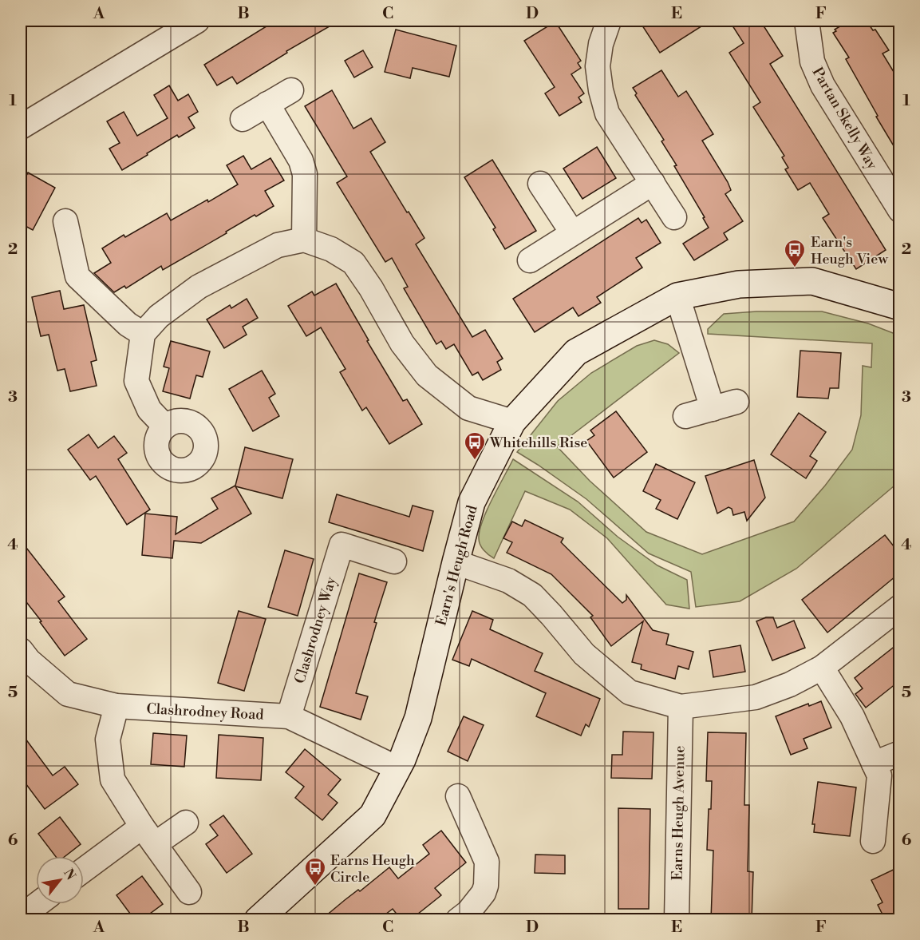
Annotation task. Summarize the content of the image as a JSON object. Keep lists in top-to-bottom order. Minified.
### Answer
{"streets":{"street":["Partan Skelly Way","Earn's Heugh Road","Clashrodney Way","Clashrodney Road","Earns Heugh Avenue"]},"crossings":[["Earn's Heugh Road","Clashrodney Road"],["Clashrodney Way","Clashrodney Road"]],"places":{"bus stop":["Earn's Heugh View","Whitehills Rise","Earns Heugh Circle"]},"north":"top right","grid":{"columns":["A","B","C","D","E","F"],"rows":["1","2","3","4","5","6"]}}
